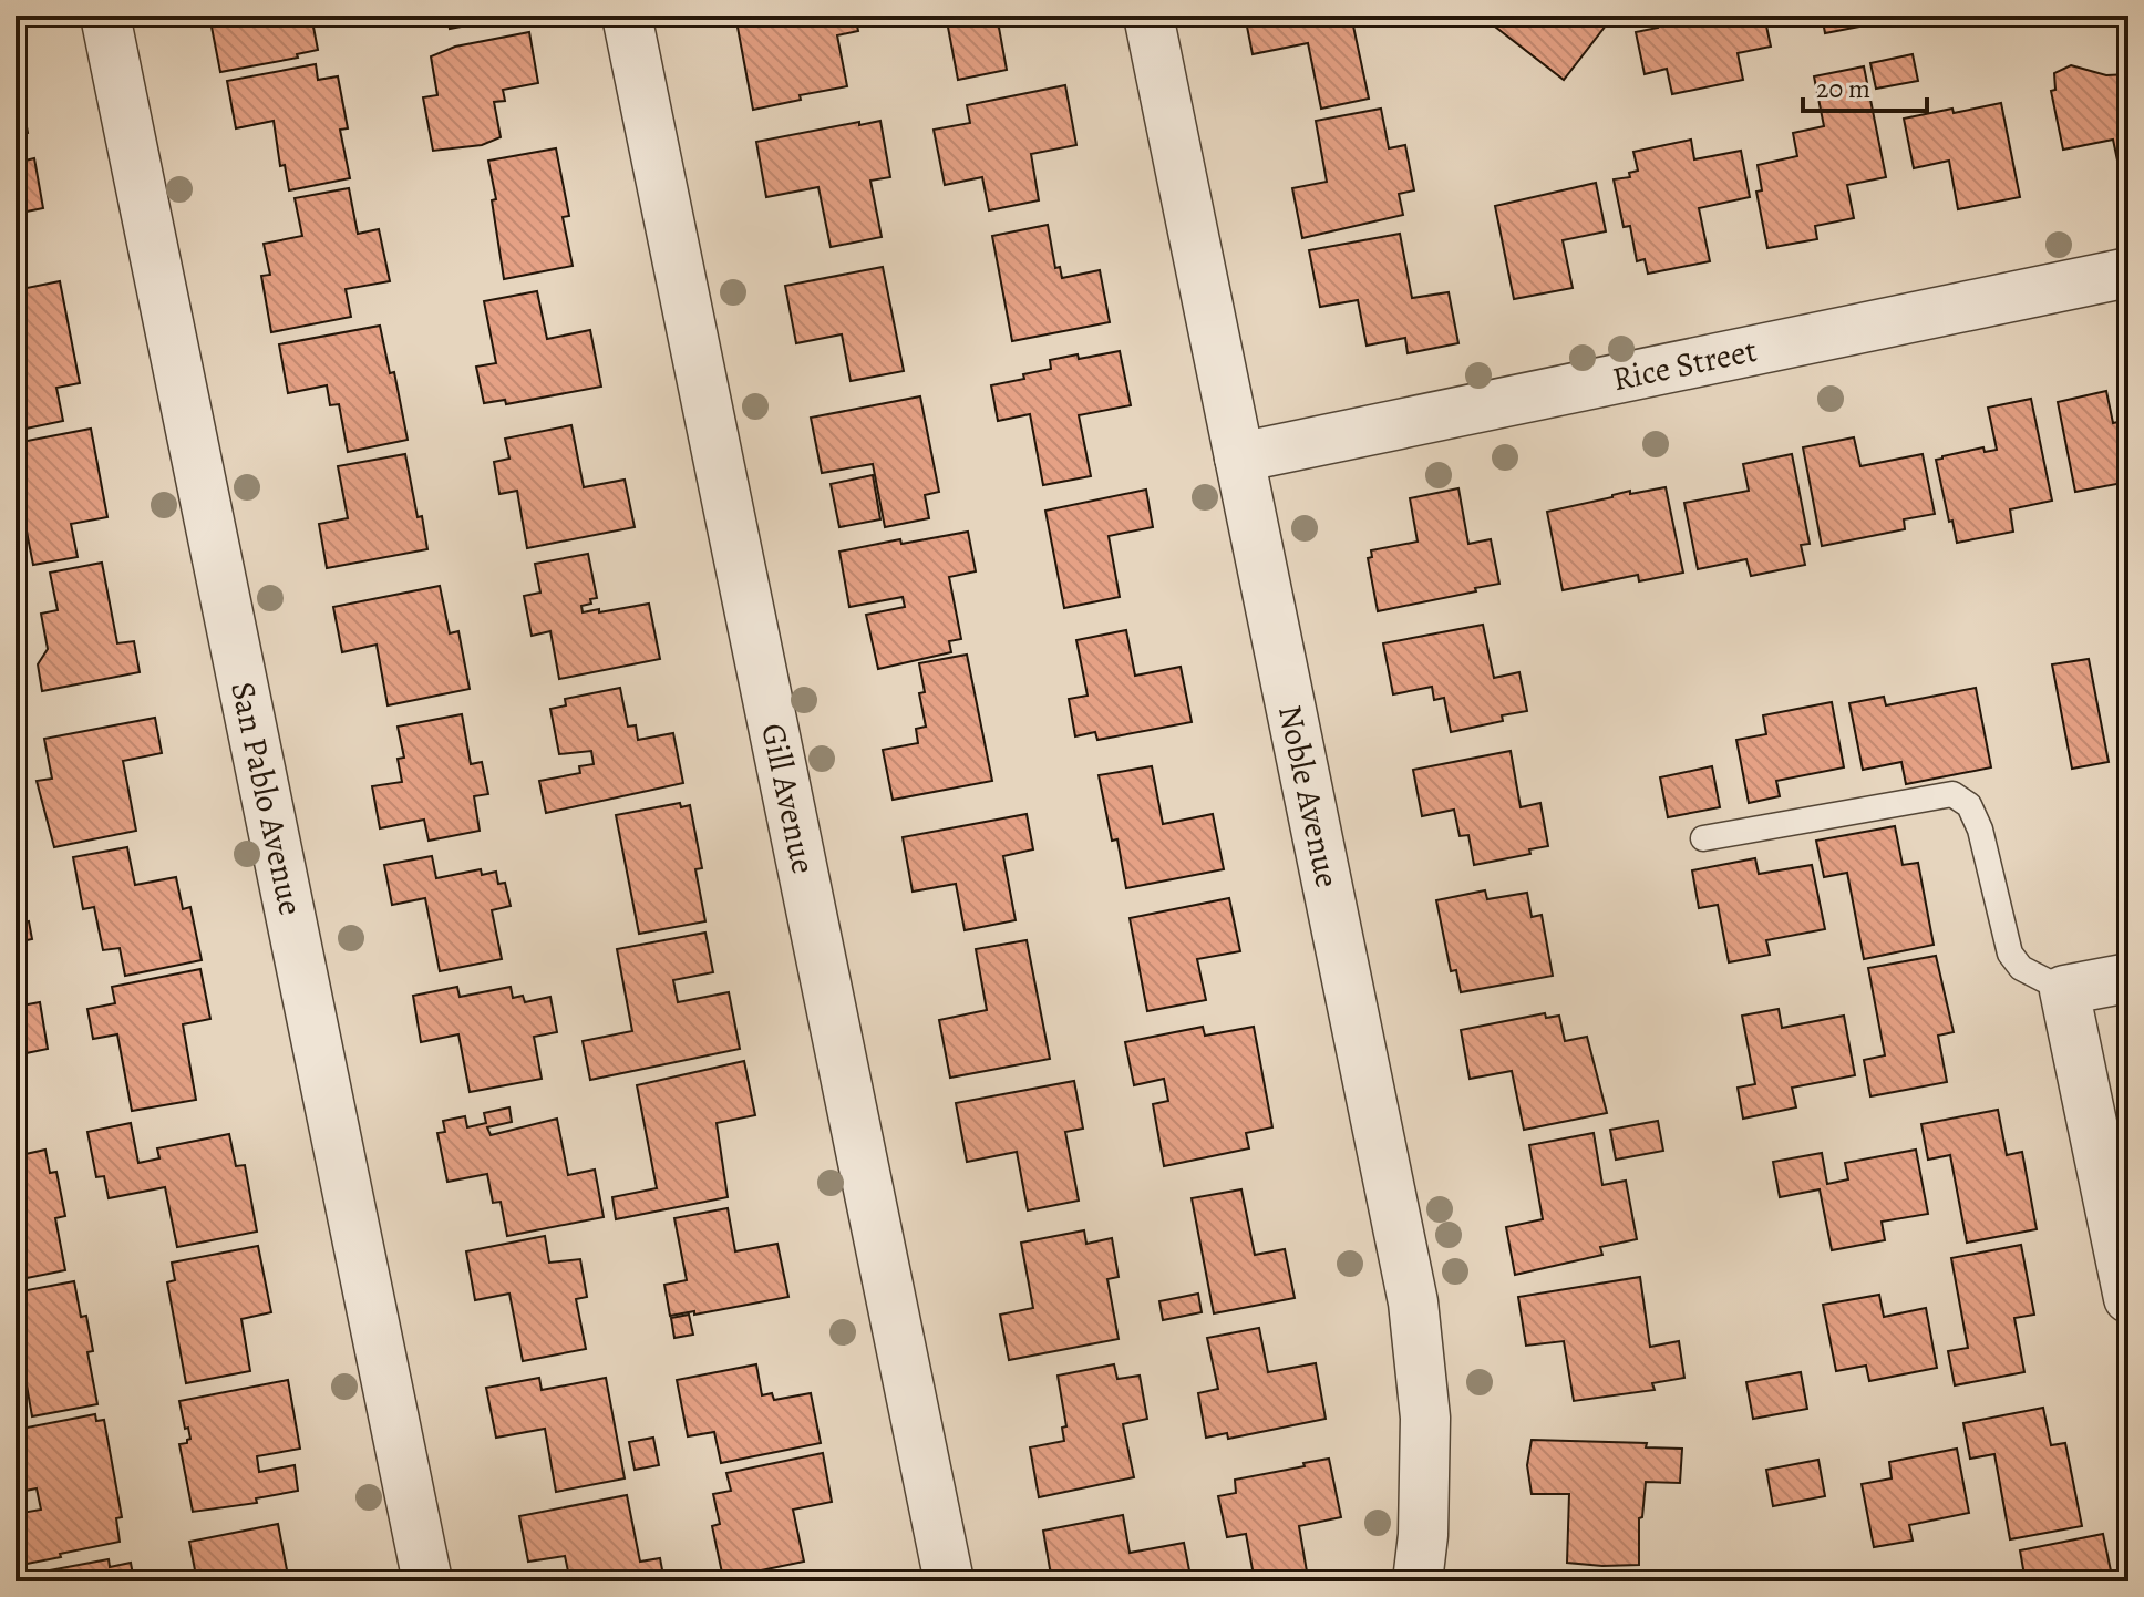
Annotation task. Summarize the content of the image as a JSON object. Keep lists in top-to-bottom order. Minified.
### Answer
{"streets":{"street":["Rice Street","Noble Avenue","San Pablo Avenue","Gill Avenue"]},"crossings":[["Rice Street","Noble Avenue"]],"scale_bar":"20 m"}
